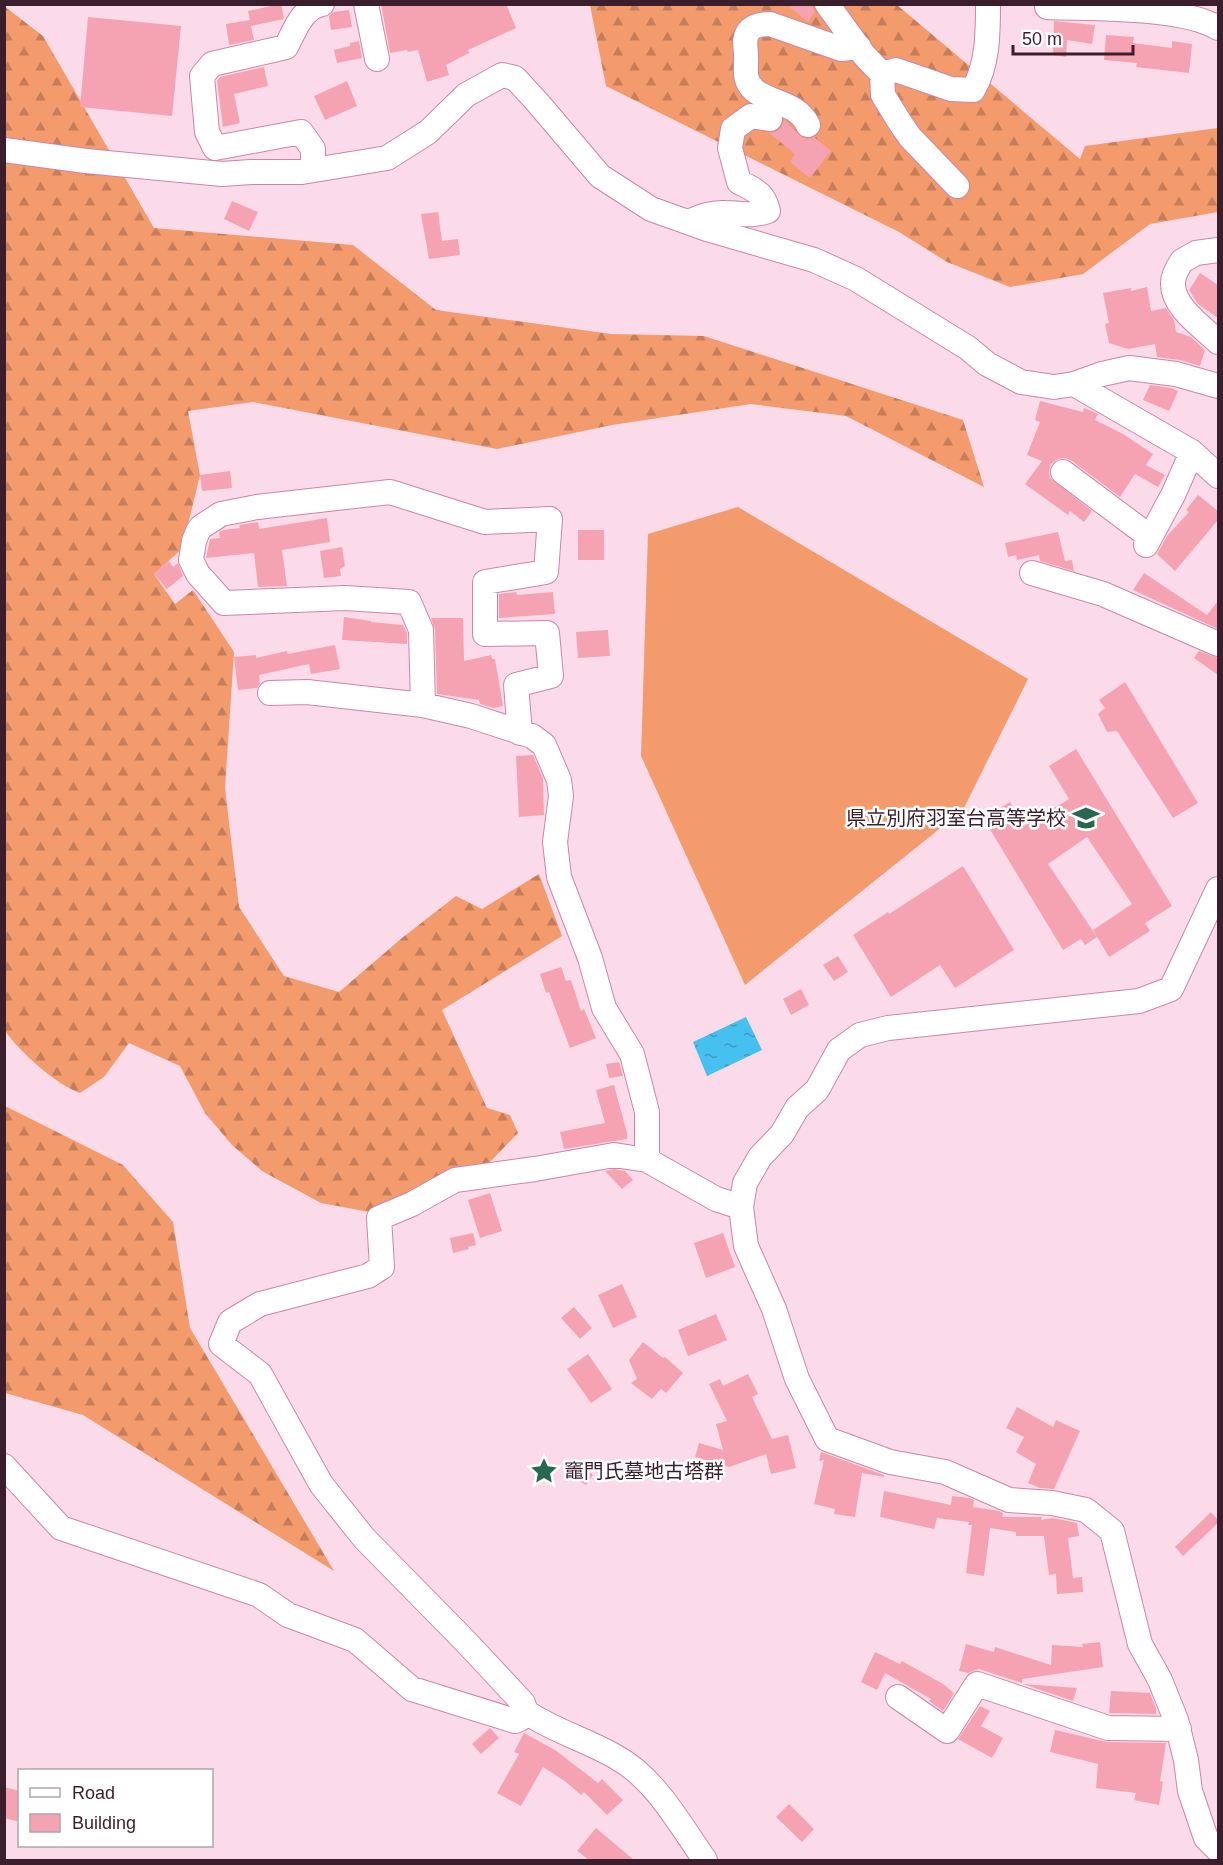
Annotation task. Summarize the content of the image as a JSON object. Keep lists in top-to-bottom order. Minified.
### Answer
{"places":{"school or university":["県立別府羽室台高等学校"],"place":["竈門氏墓地古塔群"]},"legend":["Road","Building"],"scale_bar":"50 m"}
